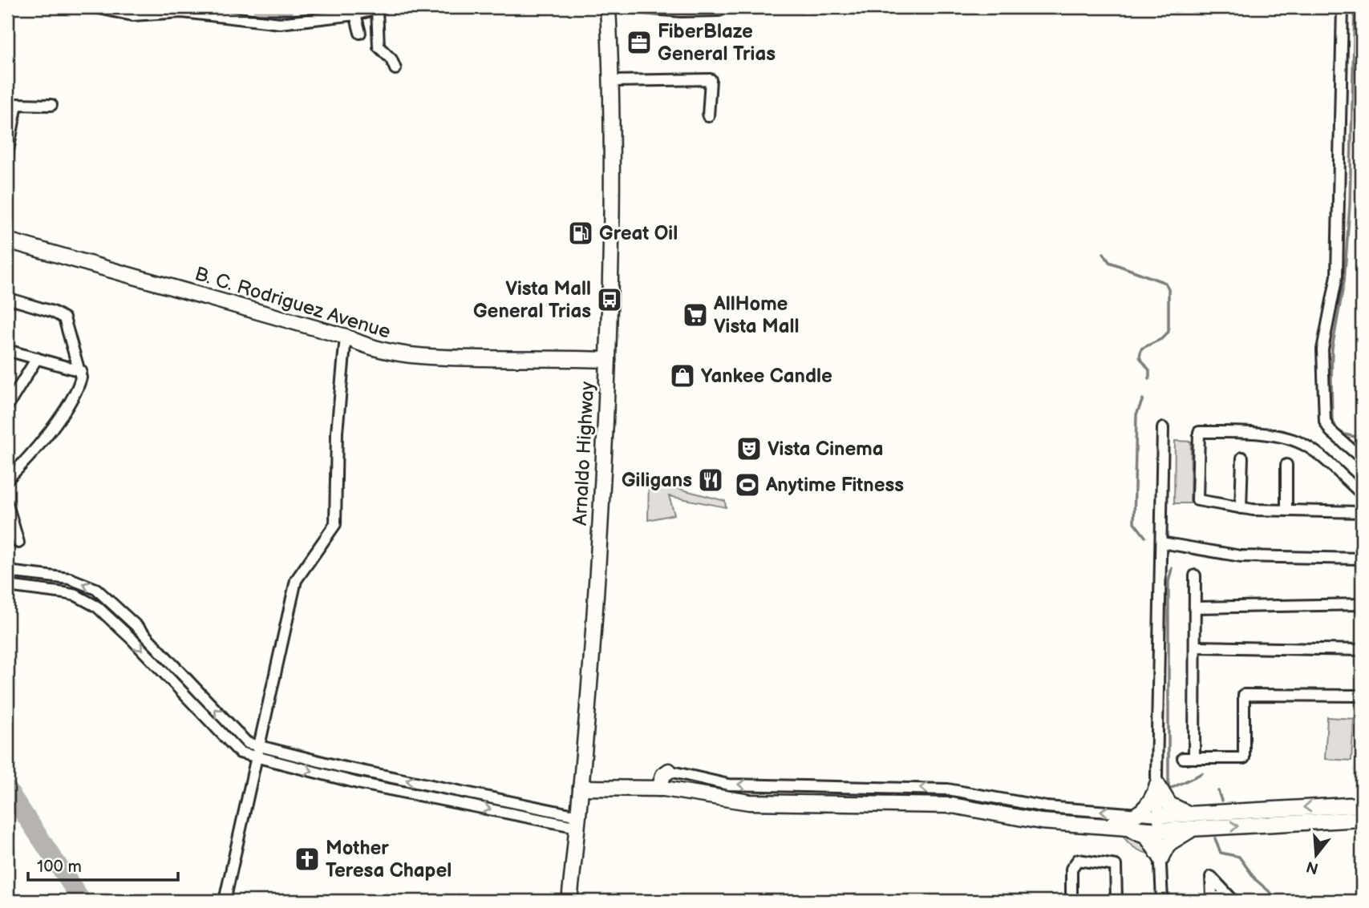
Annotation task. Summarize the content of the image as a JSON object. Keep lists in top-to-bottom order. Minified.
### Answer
{"streets":{"street":["B. C. Rodriguez Avenue","Arnaldo Highway"]},"crossings":[["B. C. Rodriguez Avenue","Arnaldo Highway"]],"places":{"office":["FiberBlaze General Trias"],"fuel station":["Great Oil"],"bus stop":["Vista Mall General Trias"],"supermarket":["AllHome Vista Mall"],"shop":["Yankee Candle"],"theatre":["Vista Cinema"],"restaurant":["Giligans"],"sports":["Anytime Fitness"],"church":["Mother Teresa Chapel"]},"scale_bar":"100 m","north":"bottom"}
